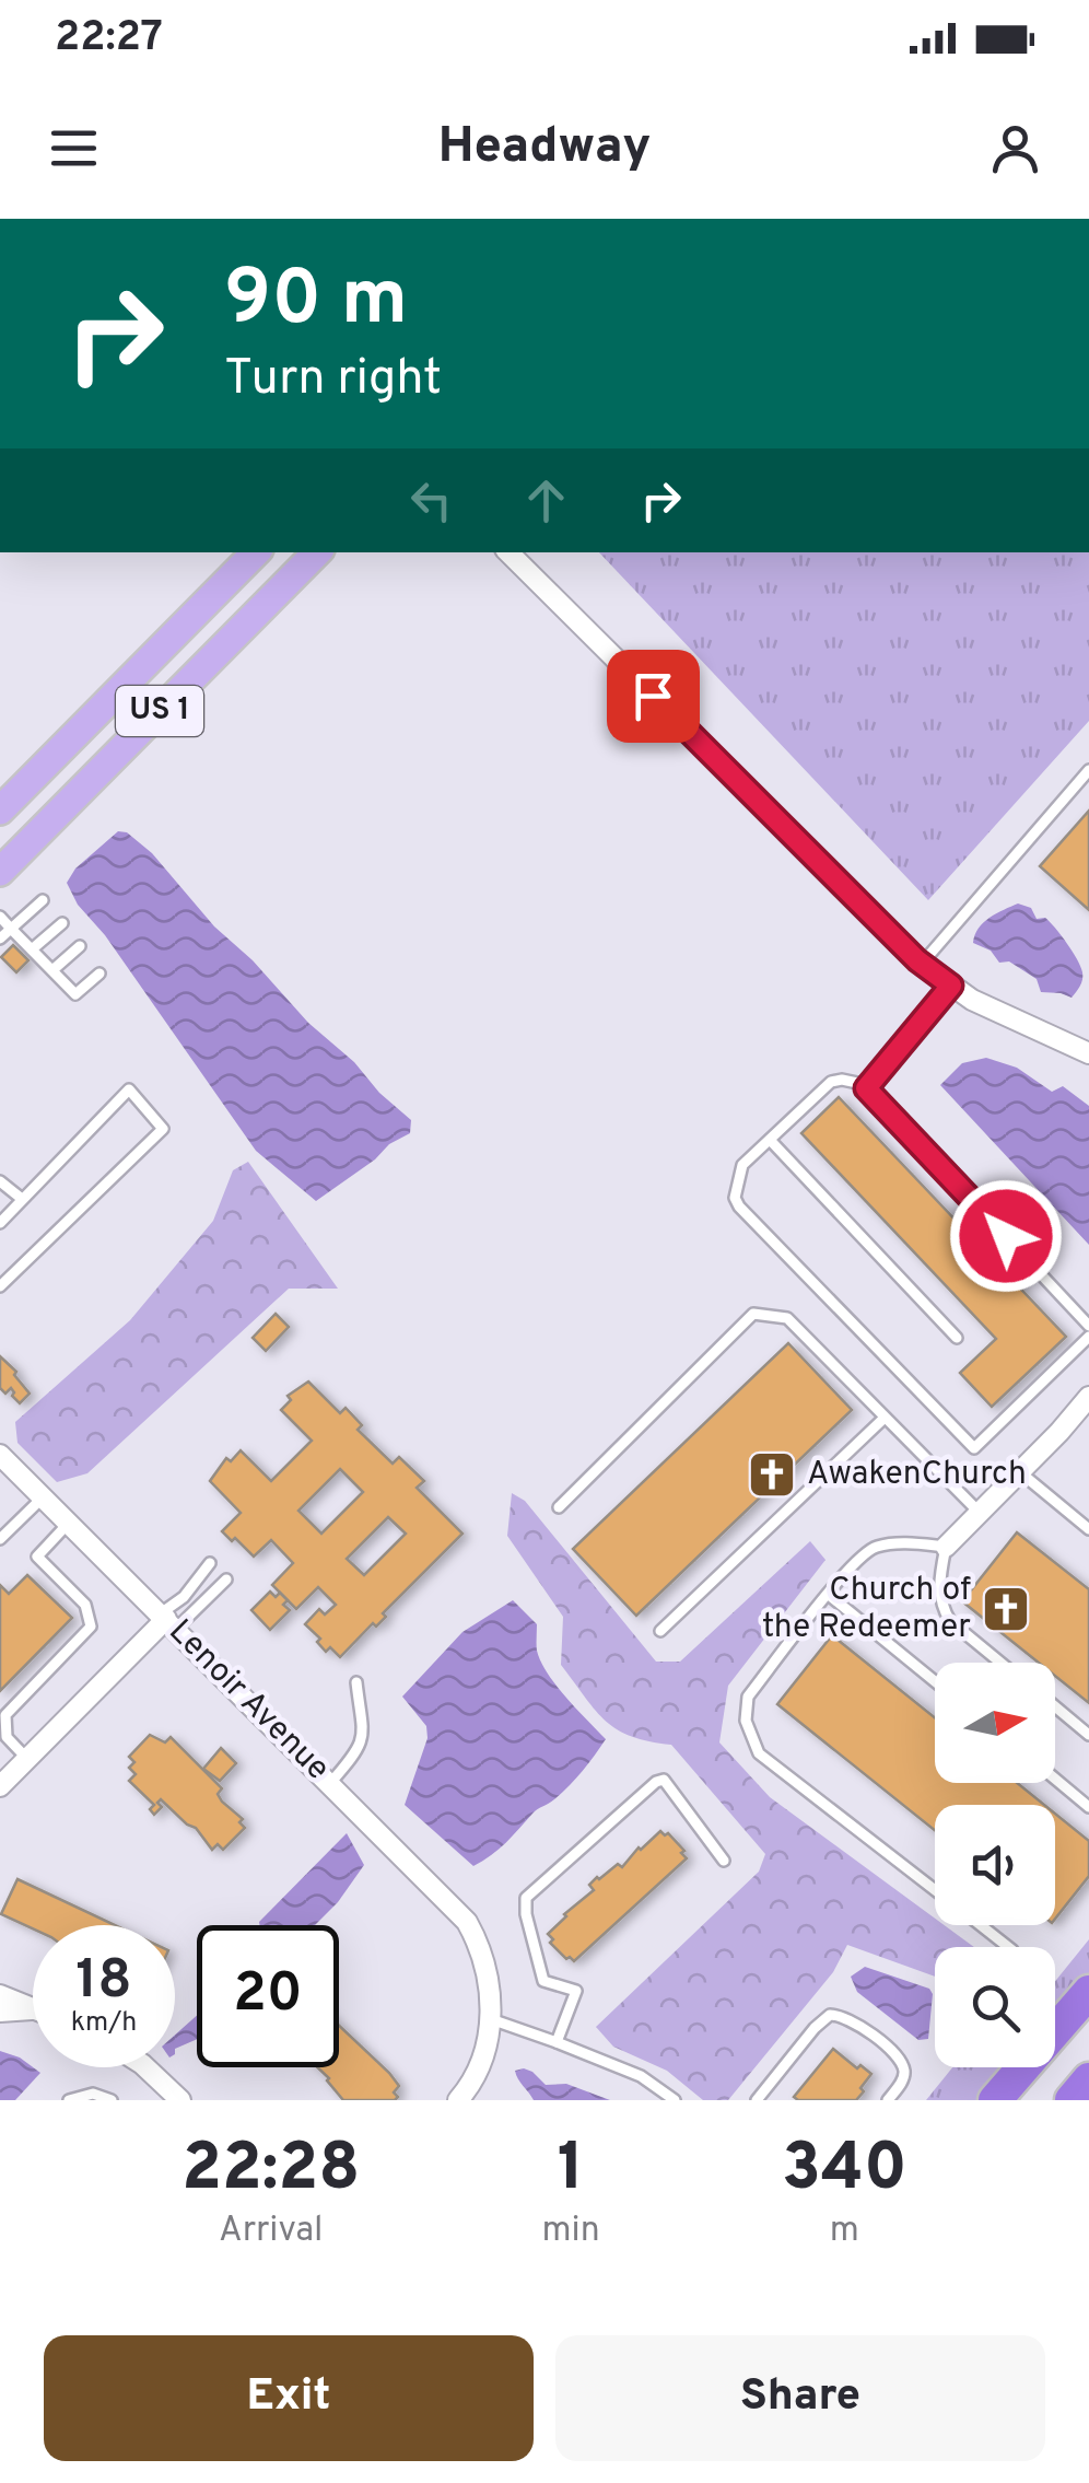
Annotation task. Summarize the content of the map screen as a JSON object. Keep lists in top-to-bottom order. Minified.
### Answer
{"streets":{"main road":["US 1"],"street":["Lenoir Avenue"]},"places":{"church":["AwakenChurch","Church of the Redeemer"]},"north":"right","page":{"status":"22:27","header":"Headway","turn":["90 m","Turn right"],"speed":"18 km/h","limit":"20","eta":["22:28","Arrival","1","min","340","m"],"buttons":["Exit","Share"]}}
